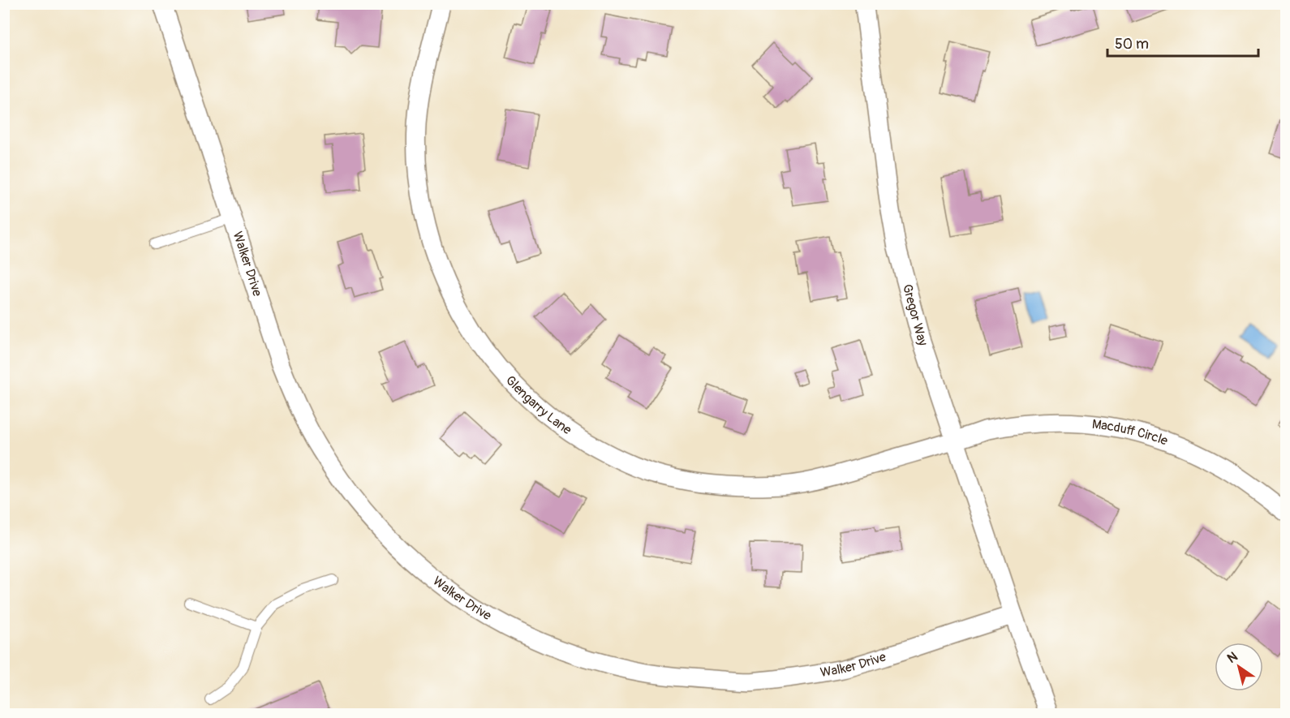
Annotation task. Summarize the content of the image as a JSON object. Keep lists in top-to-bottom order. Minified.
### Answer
{"streets":{"street":["Walker Drive","Gregor Way","Glengarry Lane","Macduff Circle"]},"crossings":[["Walker Drive","Gregor Way"],["Gregor Way","Glengarry Lane"],["Gregor Way","Macduff Circle"],["Glengarry Lane","Macduff Circle"]],"scale_bar":"50 m","north":"top left"}
